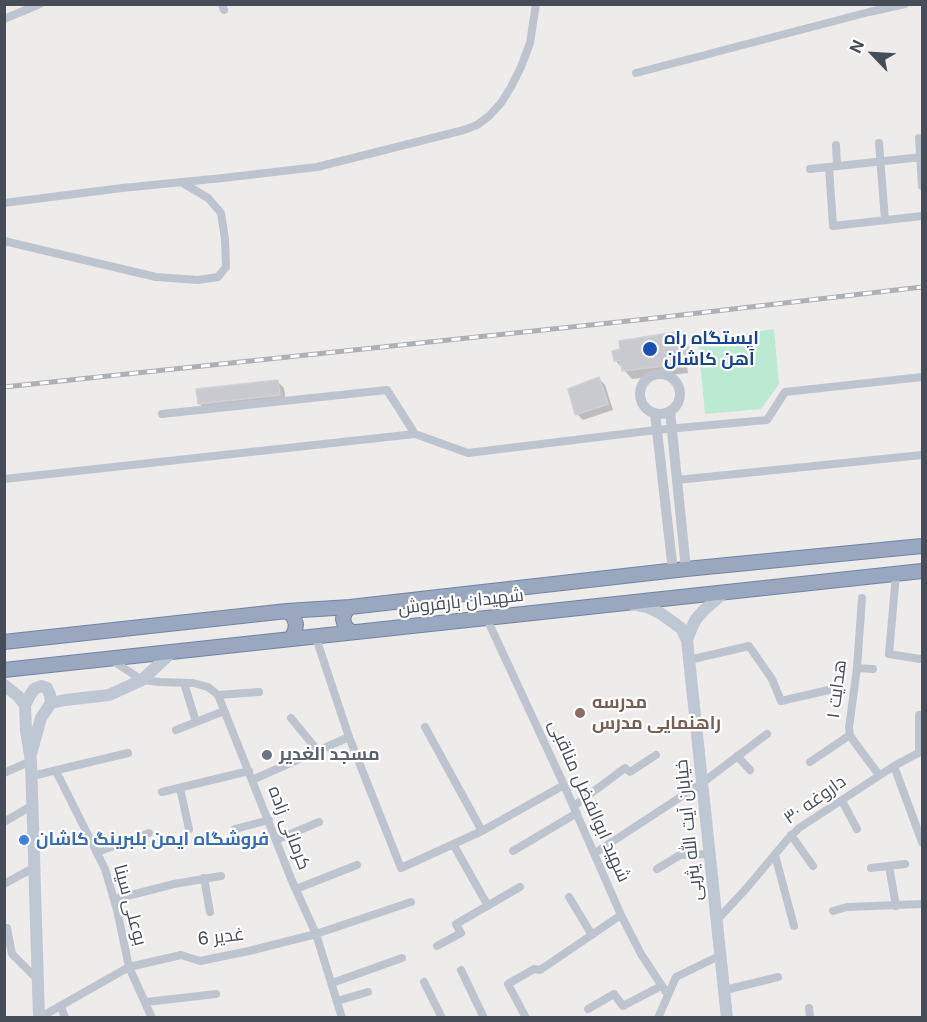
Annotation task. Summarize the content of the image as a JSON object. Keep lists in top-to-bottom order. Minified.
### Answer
{"streets":{"highway":["شهیدان بارفروش"],"main road":["خیابان آیت الله یثربی"],"street":["هدایت ۱","داروغه ۳۰","شهید ابوالفضل مناقبی","کرمانی زاده","بوعلی سینا","غدیر 6"]},"crossings":[["شهیدان بارفروش","شهید ابوالفضل مناقبی"],["هدایت ۱","داروغه ۳۰"],["داروغه ۳۰","خیابان آیت الله یثربی"],["کرمانی زاده","غدیر 6"],["بوعلی سینا","غدیر 6"]],"places":["ایستگاه راه آهن کاشان","مدرسه راهنمایی مدرس","مسجد الغدیر","فروشگاه ایمن بلبرینگ کاشان"],"north":"top left"}
